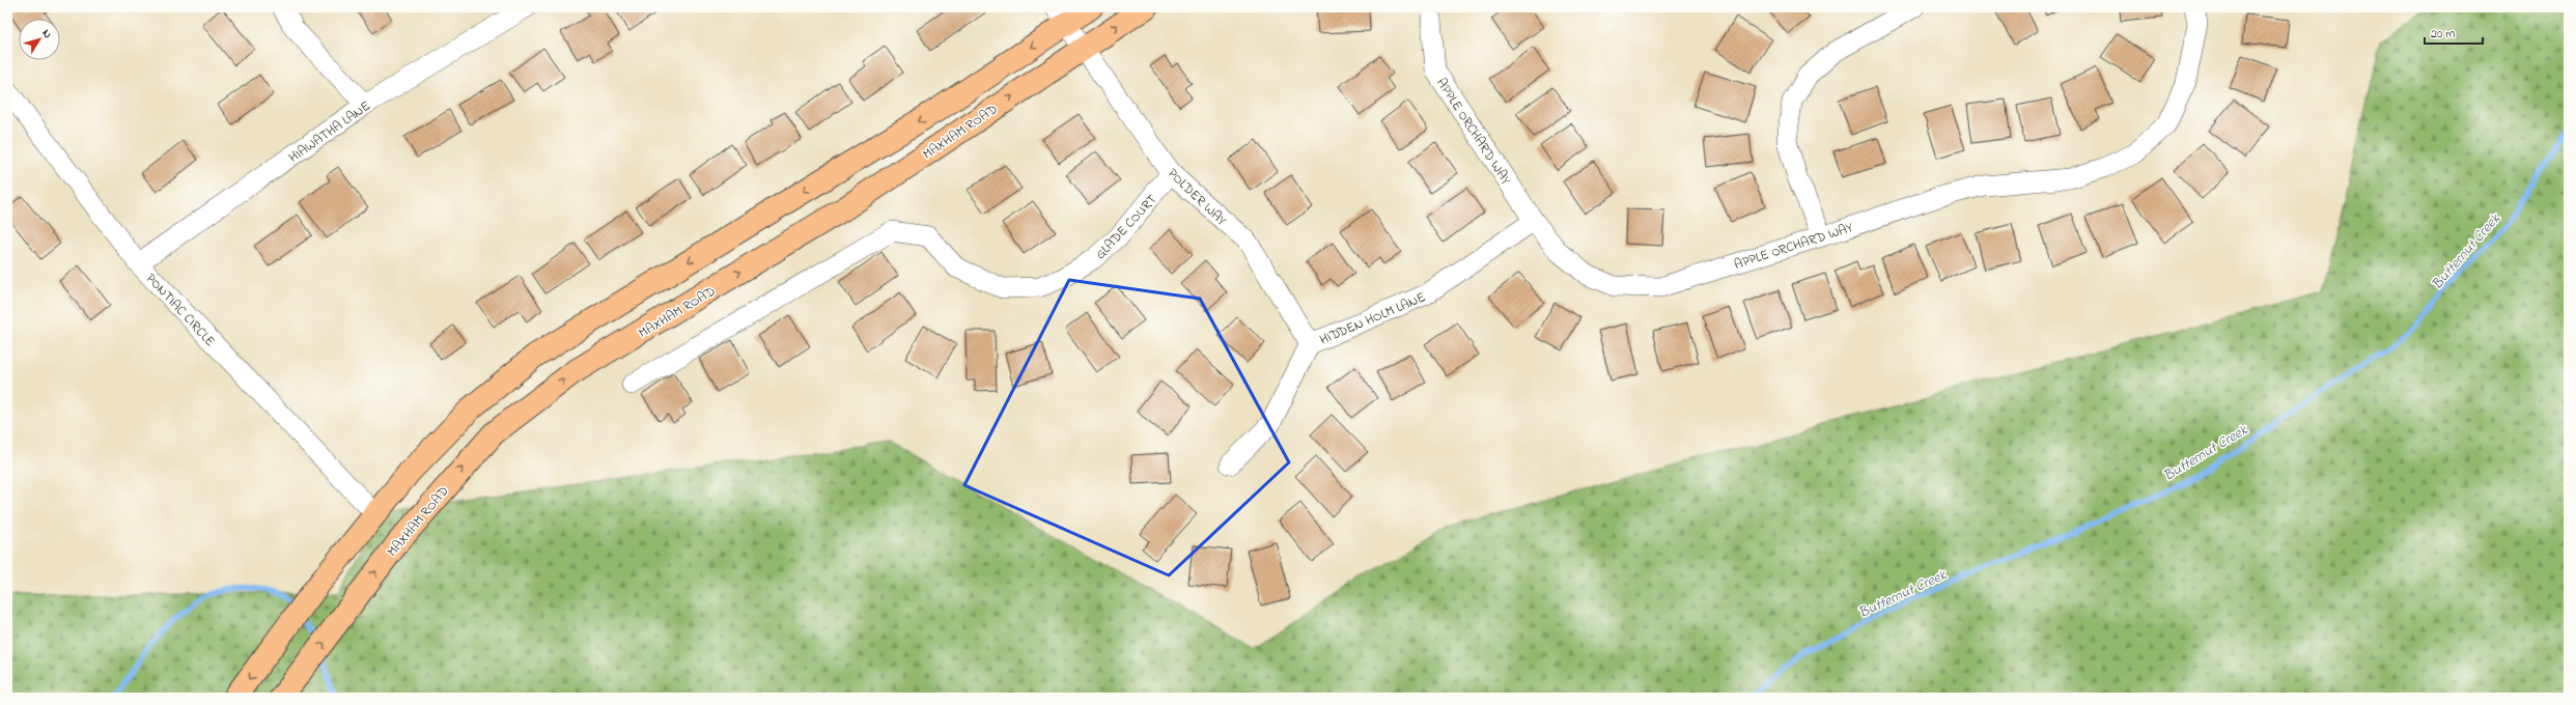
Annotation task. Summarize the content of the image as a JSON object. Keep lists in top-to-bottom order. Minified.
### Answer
{"streets":{"main road":["MAXHAM ROAD"],"street":["HIAWATHA LANE","APPLE ORCHARD WAY","POLDER WAY","GLADE COURT","PONTIAC CIRCLE","HIDDEN HOLM LANE"]},"crossings":[["HIAWATHA LANE","PONTIAC CIRCLE"],["MAXHAM ROAD","POLDER WAY"],["APPLE ORCHARD WAY","HIDDEN HOLM LANE"],["POLDER WAY","GLADE COURT"],["POLDER WAY","HIDDEN HOLM LANE"]],"water":["Butternut Creek"],"scale_bar":"20 m","north":"top right"}
